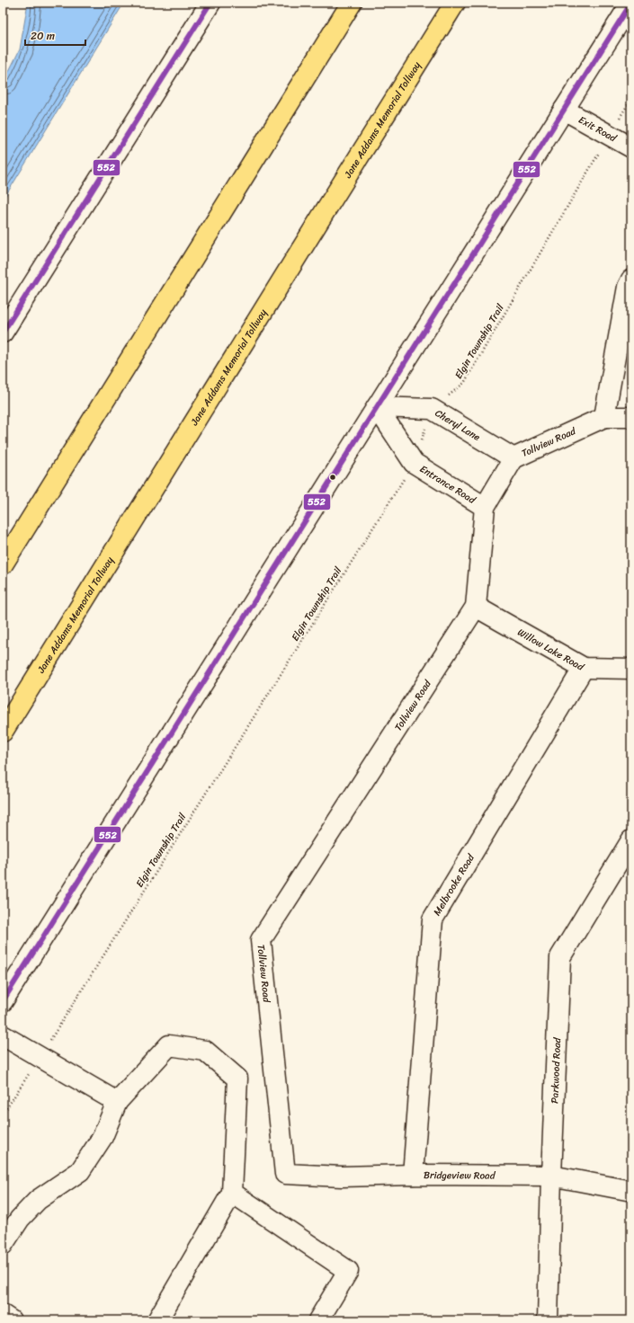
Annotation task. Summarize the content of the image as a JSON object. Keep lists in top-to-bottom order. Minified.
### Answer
{"streets":{"highway":["Jane Addams Memorial Tollway"],"street":["Exit Road","Cheryl Lane","Tollview Road","Entrance Road","Willow Lake Road","Melbrooke Road","Parkwood Road","Bridgeview Road"],"path":["Elgin Township Trail"]},"crossings":[["Exit Road","Elgin Township Trail"],["Elgin Township Trail","Cheryl Lane"],["Elgin Township Trail","Entrance Road"],["Cheryl Lane","Tollview Road"],["Cheryl Lane","Entrance Road"],["Tollview Road","Entrance Road"],["Tollview Road","Willow Lake Road"],["Tollview Road","Bridgeview Road"],["Willow Lake Road","Melbrooke Road"],["Melbrooke Road","Bridgeview Road"],["Parkwood Road","Bridgeview Road"]],"lines":["transit line 552"],"scale_bar":"20 m"}
